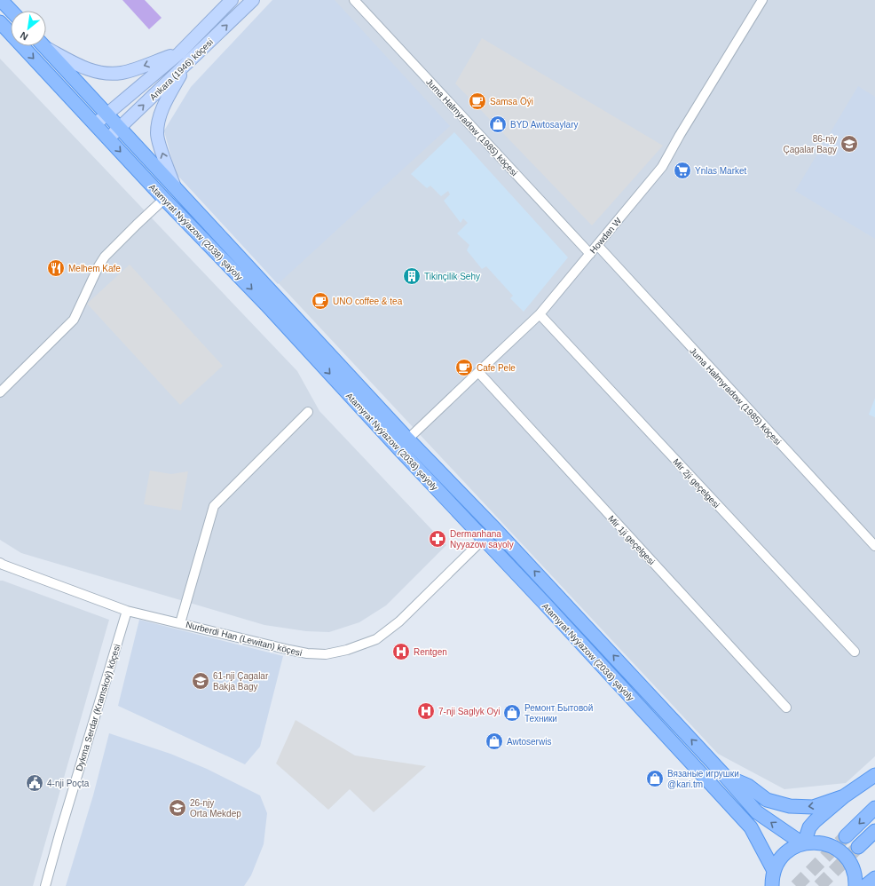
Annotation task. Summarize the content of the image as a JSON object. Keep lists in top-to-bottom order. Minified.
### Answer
{"streets":{"main road":["Ankara (1946) köçesi","Atamyrat Nyýazow (2038) şaýoly"],"street":["Juma Halmyradow (1985) köçesi","Howdan W","Mir 2ji geçelgesi","Mir 1ji geçelgesi","Nurberdi Han (Lewitan) köçesi","Dykma Serdar (Kramskoý) köçesi"]},"crossings":[["Ankara (1946) köçesi","Atamyrat Nyýazow (2038) şaýoly"],["Juma Halmyradow (1985) köçesi","Howdan W"],["Atamyrat Nyýazow (2038) şaýoly","Howdan W"],["Atamyrat Nyýazow (2038) şaýoly","Nurberdi Han (Lewitan) köçesi"],["Howdan W","Mir 2ji geçelgesi"],["Howdan W","Mir 1ji geçelgesi"],["Nurberdi Han (Lewitan) köçesi","Dykma Serdar (Kramskoý) köçesi"]],"places":{"cafe":["Samsa Öýi","UNO coffee & tea","Cafe Pele"],"shop":["BYD Awtosaylary","Ремонт Бытовой Техники","Awtoserwis","Вязаные игрушки @kari.tm"],"school or university":["86-njy Çagalar Bagy","61-nji Çagalar Bakja Bagy","26-njy Orta Mekdep"],"supermarket":["Ynlas Market"],"restaurant":["Melhem Kafe"],"building":["Tikinçilik Sehy"],"pharmacy":["Dermanhana Nyyazow sayoly"],"hospital":["Rentgen","7-nji Saglyk Oyi"],"public building":["4-nji Poçta"]},"north":"bottom left"}
